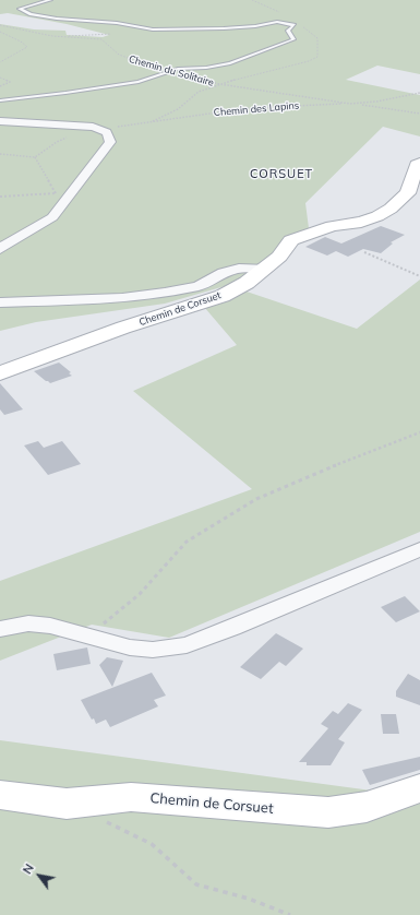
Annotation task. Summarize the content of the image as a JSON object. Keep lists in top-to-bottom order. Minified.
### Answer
{"streets":{"street":["Chemin de Corsuet"],"path":["Chemin du Solitaire","Chemin des Lapins"]},"crossings":[["Chemin du Solitaire","Chemin des Lapins"]],"districts":["CORSUET"],"north":"top left"}
